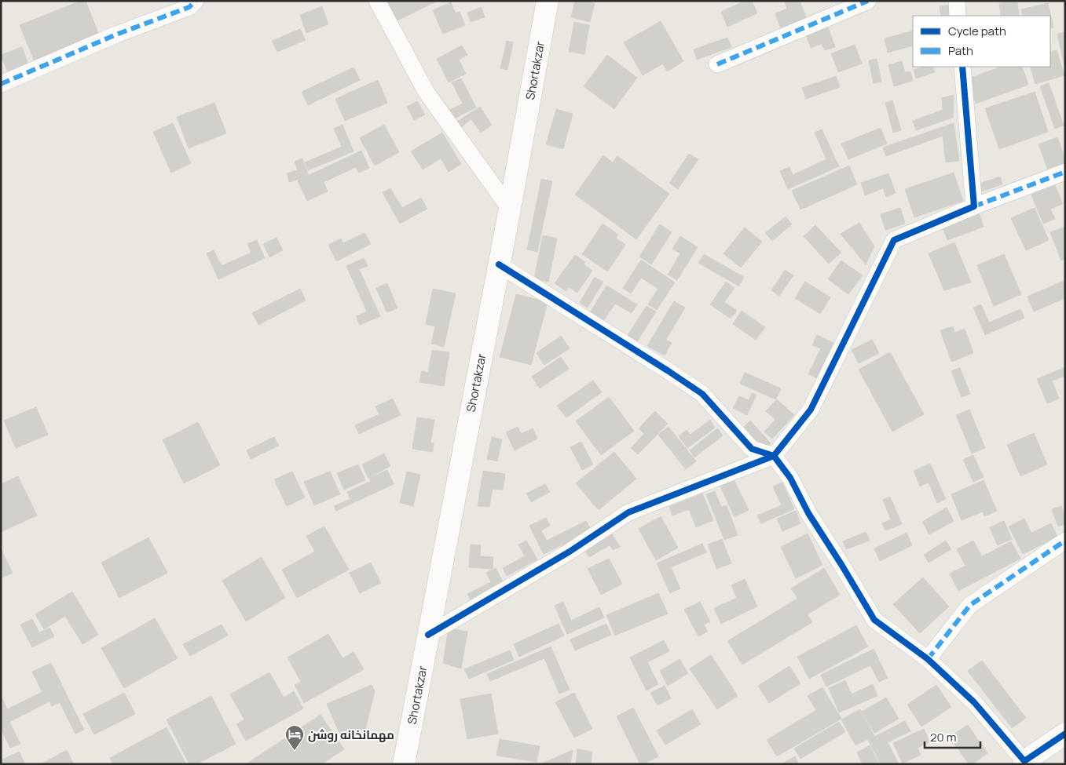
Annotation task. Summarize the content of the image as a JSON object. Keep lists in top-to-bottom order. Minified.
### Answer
{"streets":{"street":["Shortakzar"]},"places":{"hotel":["مهمانخانه روشن"]},"legend":["Cycle path","Path"],"scale_bar":"20 m"}
